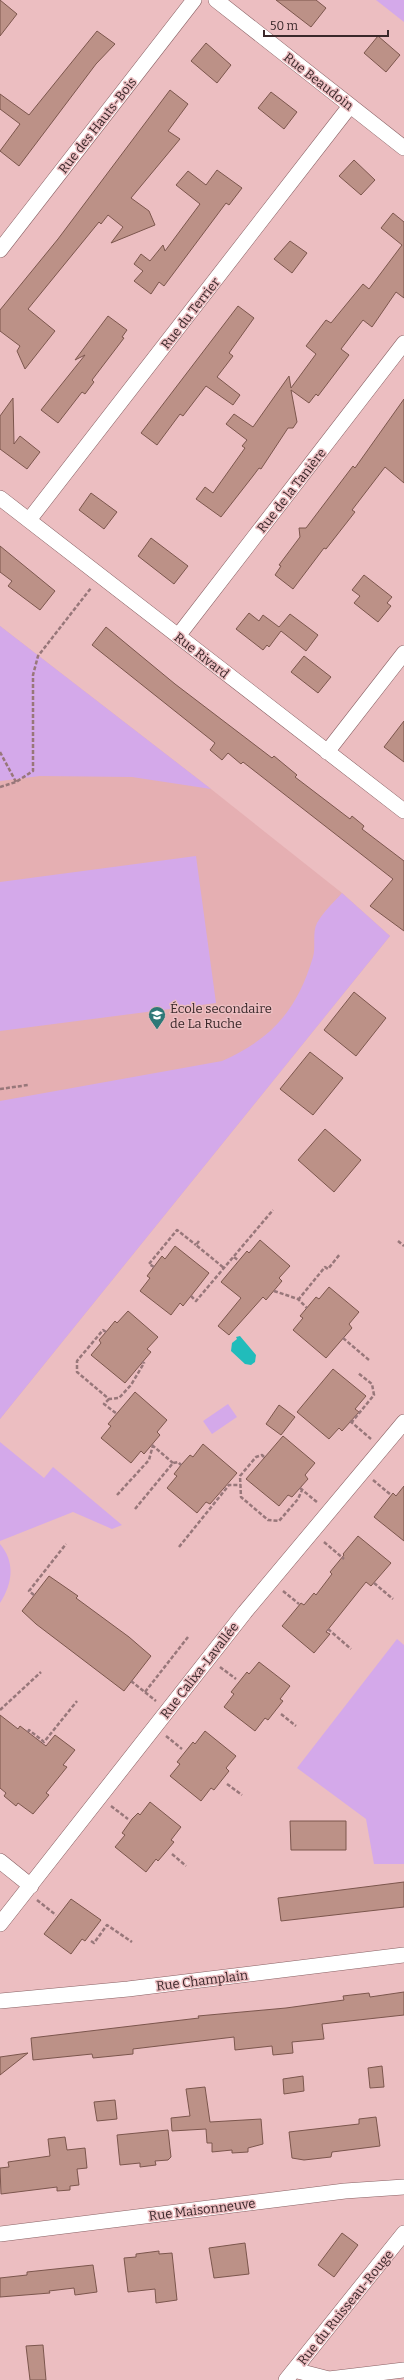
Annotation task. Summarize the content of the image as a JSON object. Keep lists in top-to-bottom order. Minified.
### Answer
{"streets":{"street":["Rue Beaudoin","Rue des Hauts-Bois","Rue du Terrier","Rue de la Tanière","Rue Rivard","Rue Calixa-Lavallée","Rue Champlain","Rue Maisonneuve","Rue du Ruisseau-Rouge"]},"crossings":[["Rue Beaudoin","Rue du Terrier"],["Rue du Terrier","Rue Rivard"],["Rue de la Tanière","Rue Rivard"]],"places":{"school or university":["École secondaire de La Ruche"]},"scale_bar":"50 m"}
